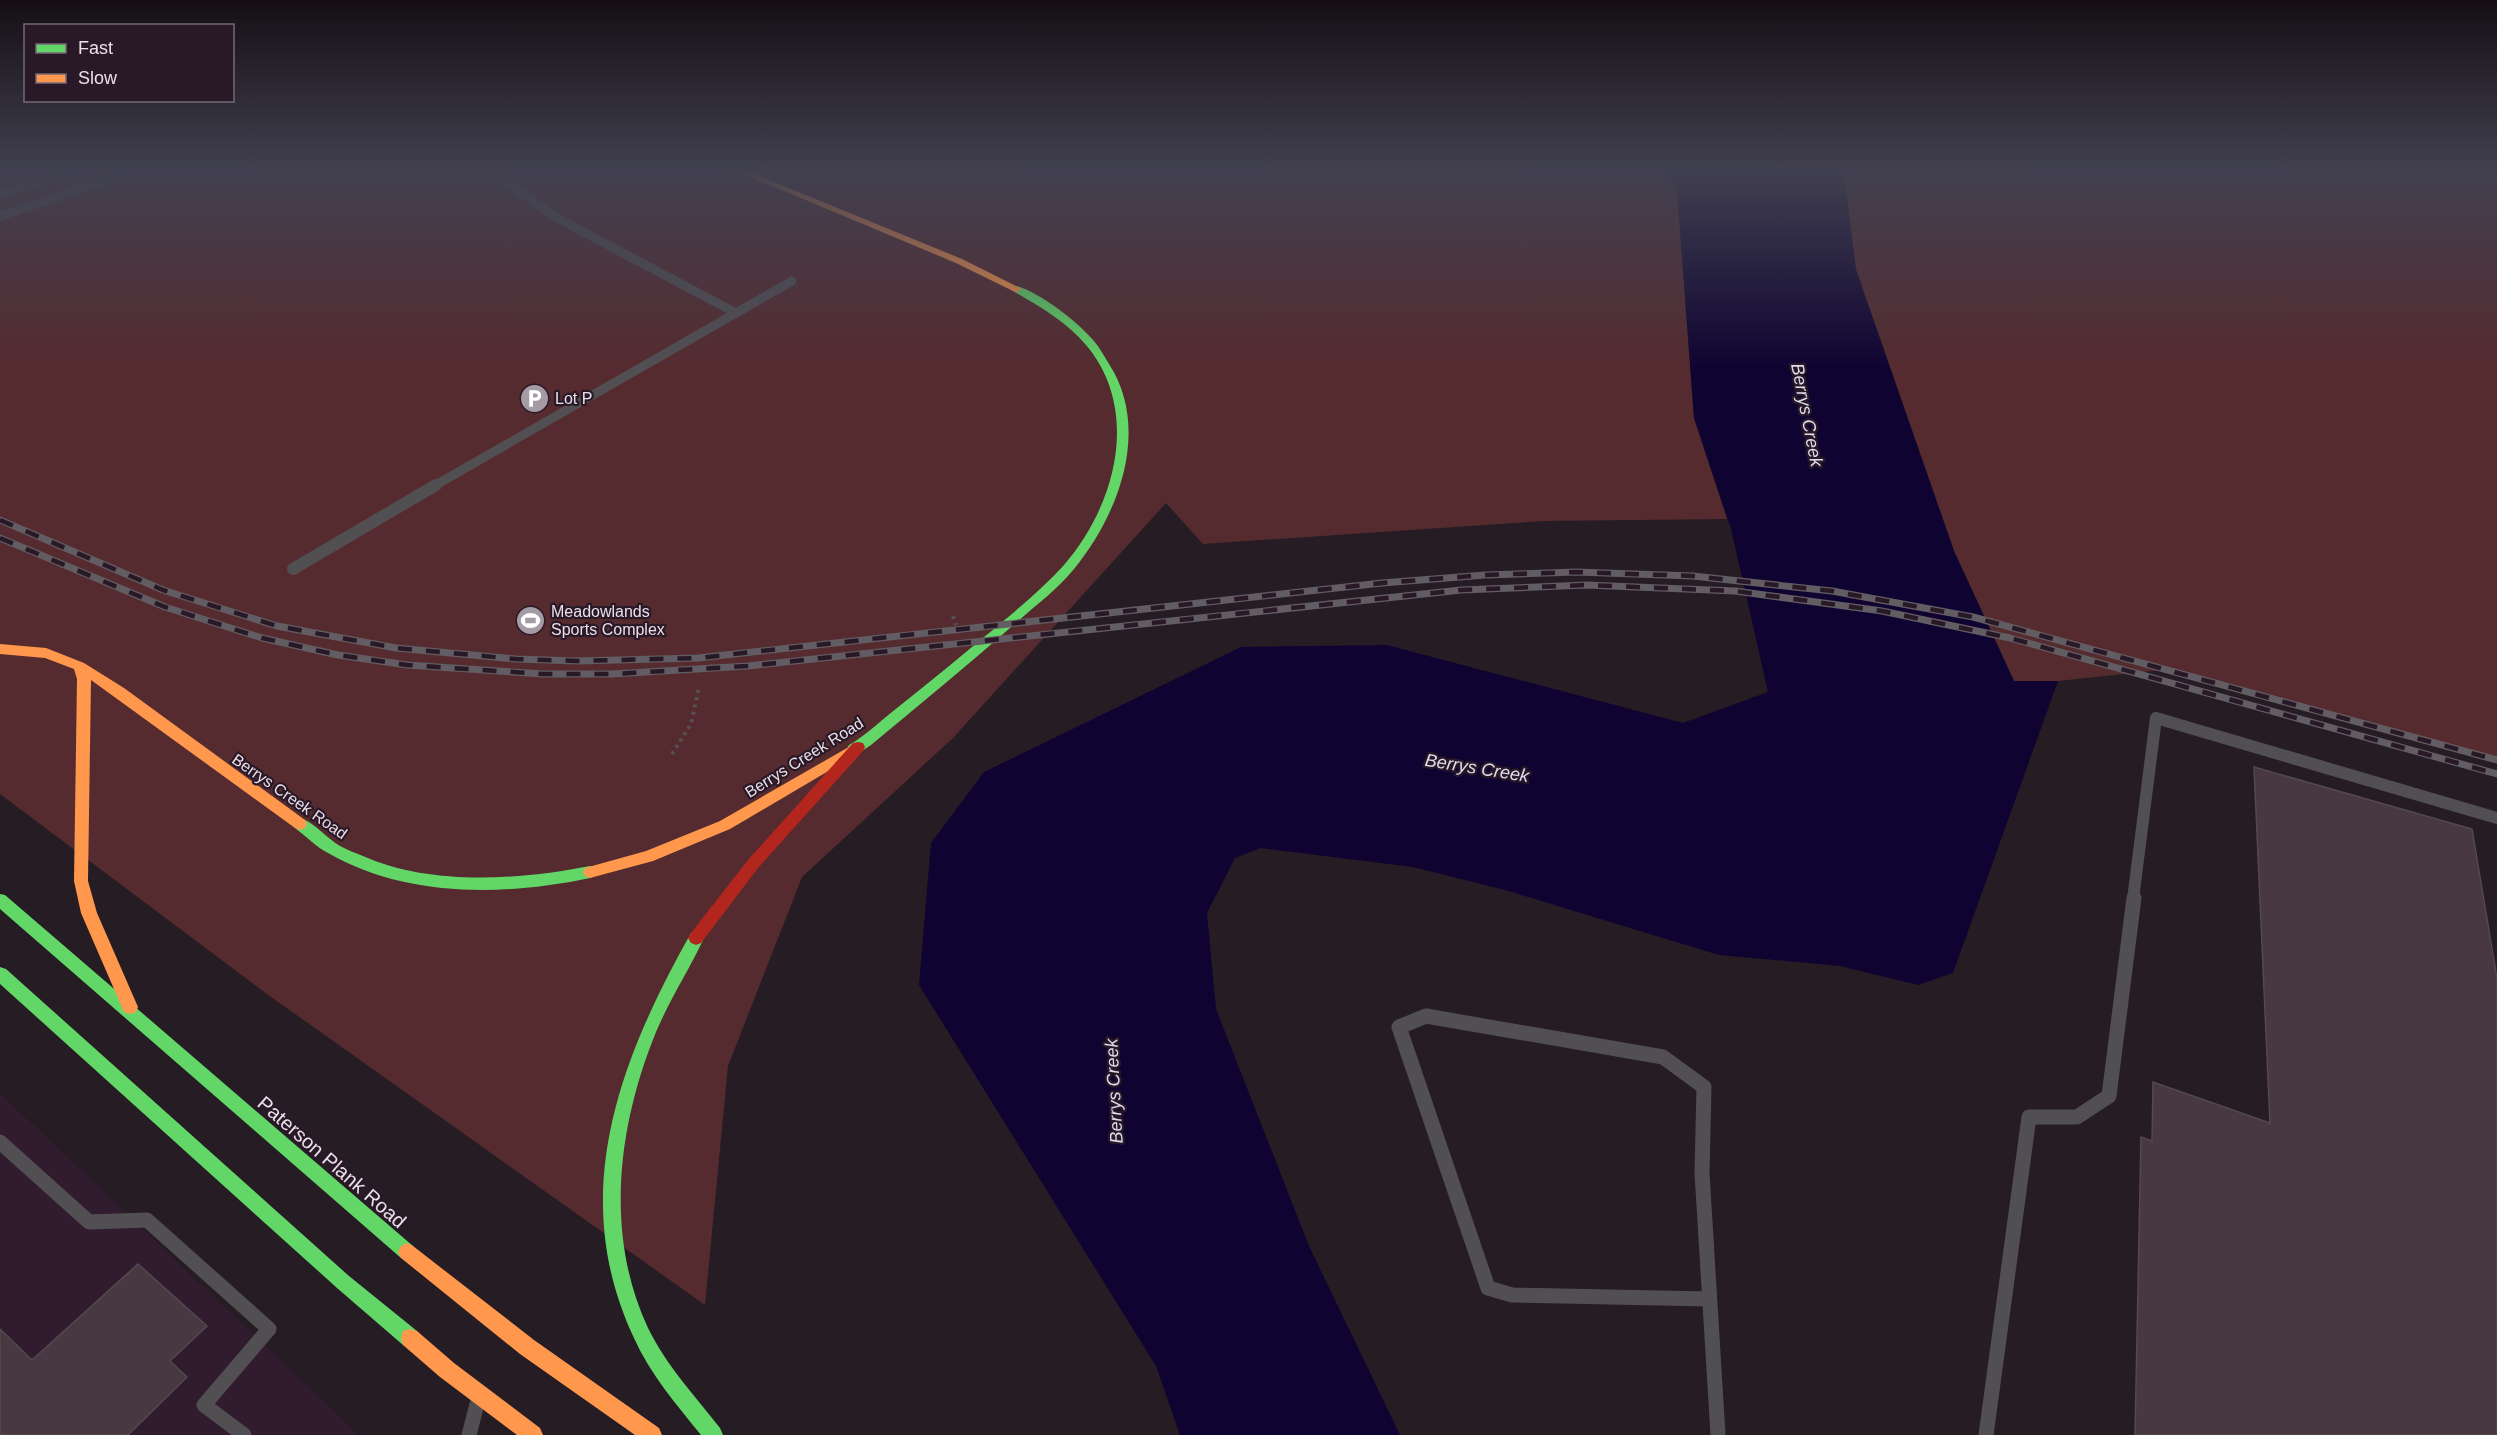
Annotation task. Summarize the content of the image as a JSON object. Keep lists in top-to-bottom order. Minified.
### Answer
{"streets":{"main road":["Berrys Creek Road","Paterson Plank Road"]},"water":["Berrys Creek"],"places":{"parking":["Lot P"],"sports":["Meadowlands Sports Complex"]},"legend":["Fast","Slow"]}
